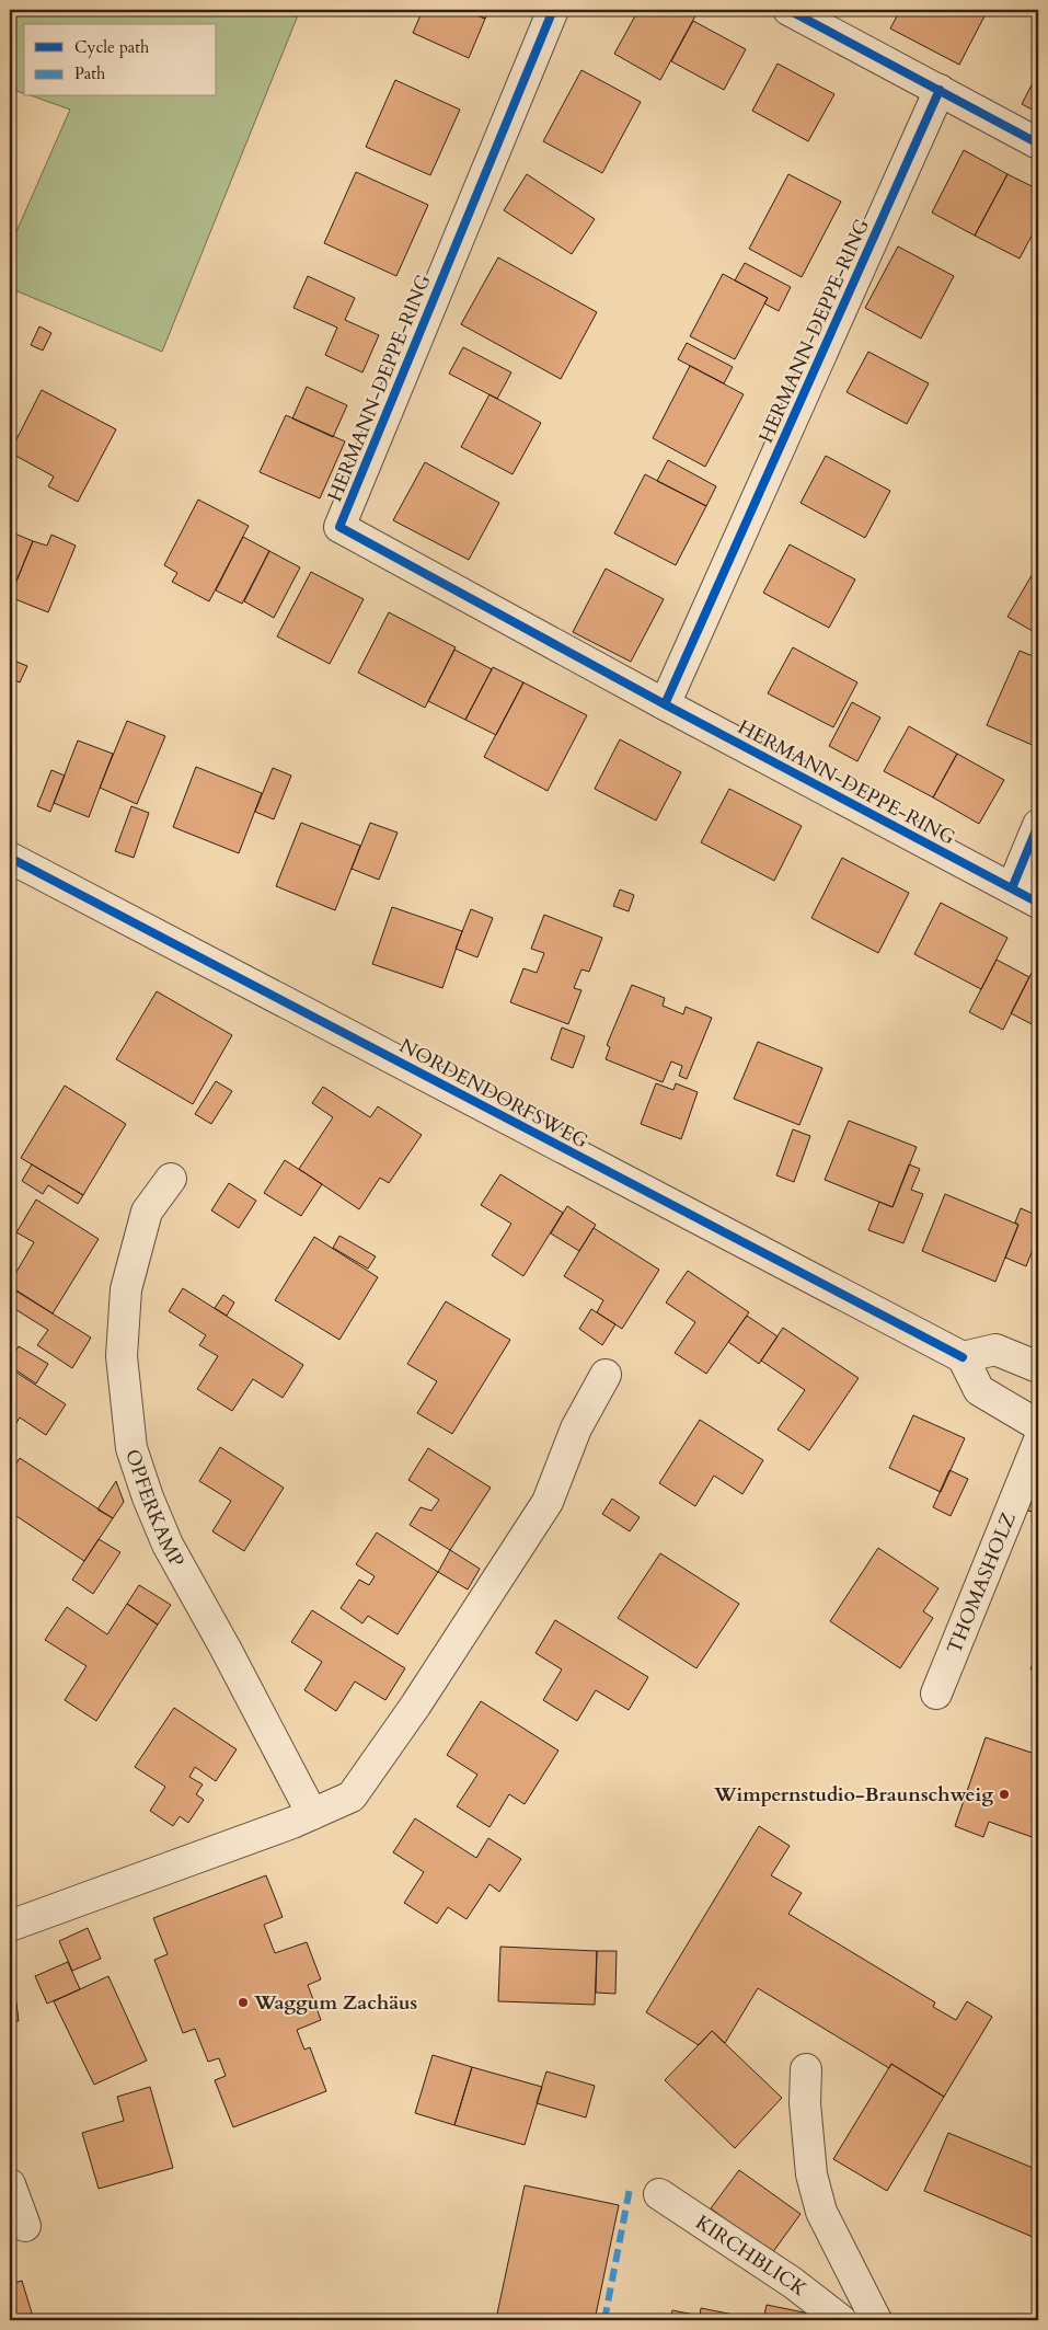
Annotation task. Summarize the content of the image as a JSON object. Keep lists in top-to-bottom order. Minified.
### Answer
{"streets":{"street":["HERMANN-DEPPE-RING","NORDENDORFSWEG","OPFERKAMP","THOMASHOLZ","KIRCHBLICK"]},"places":["Wimpernstudio-Braunschweig","Waggum Zachäus"],"legend":["Cycle path","Path"]}
